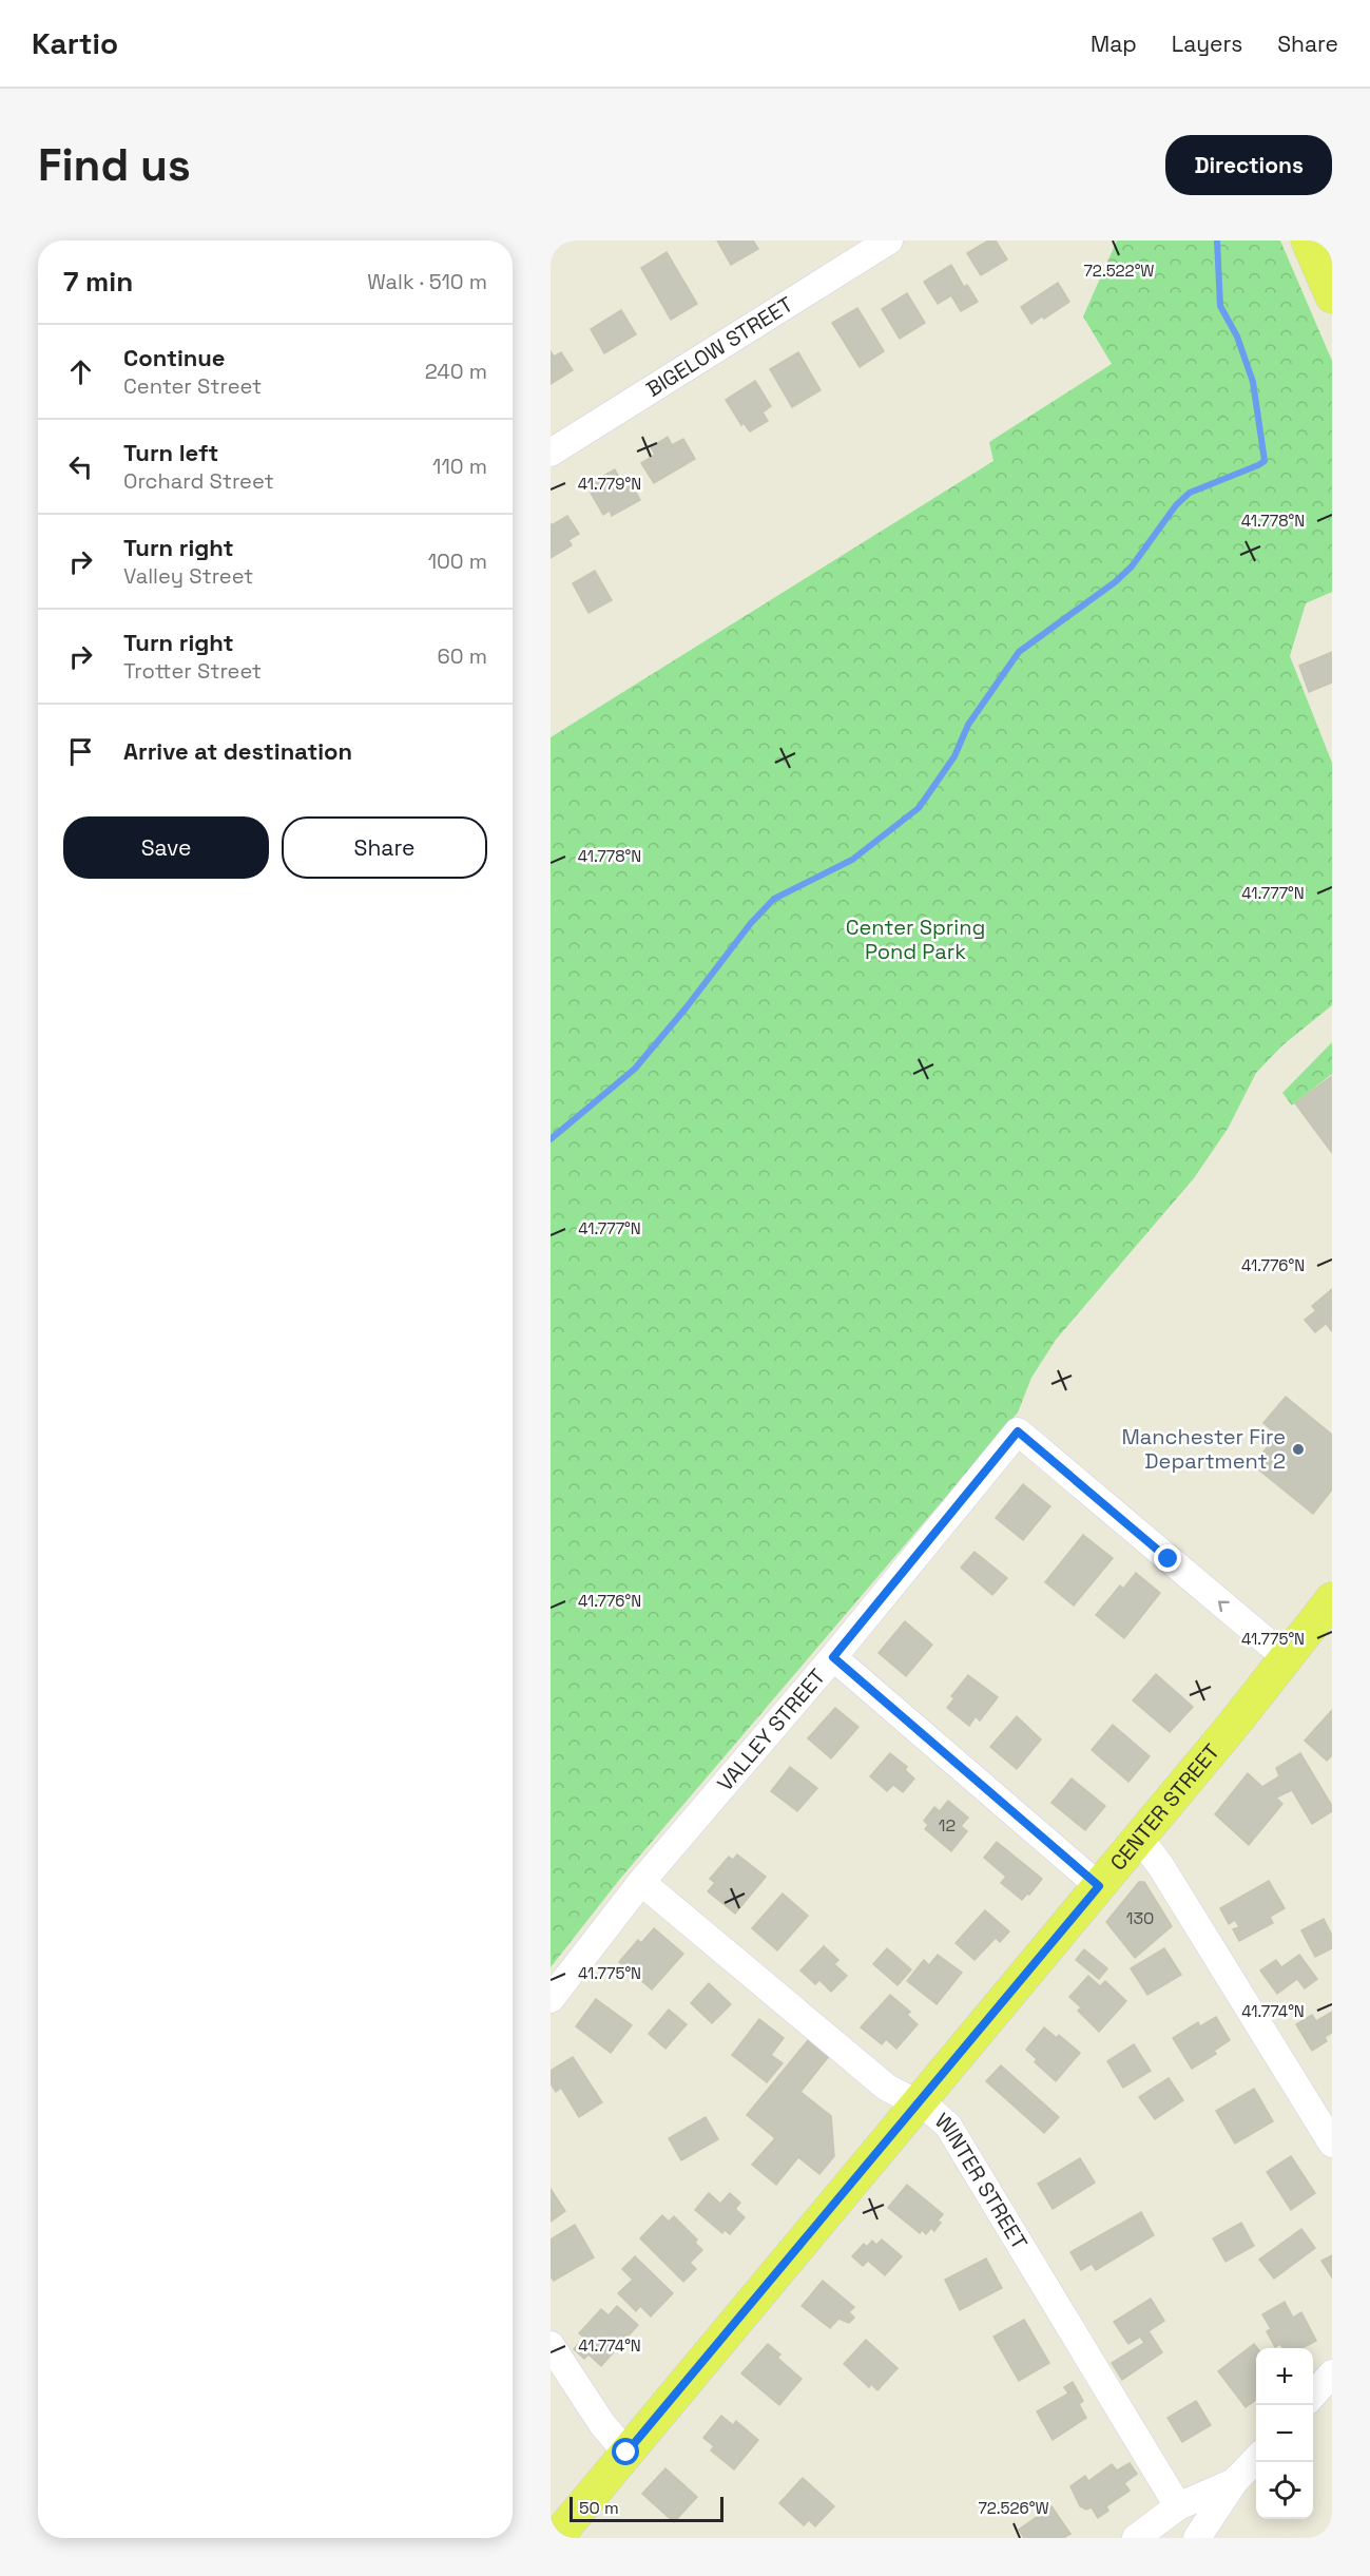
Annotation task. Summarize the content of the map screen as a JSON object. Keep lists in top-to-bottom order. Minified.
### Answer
{"streets":{"main road":["CENTER STREET"],"street":["BIGELOW STREET","VALLEY STREET","WINTER STREET"]},"crossings":[["VALLEY STREET","CENTER STREET"],["VALLEY STREET","WINTER STREET"],["CENTER STREET","WINTER STREET"]],"parks":["Center Spring Pond Park"],"places":["Manchester Fire Department 2"],"house_numbers":["12","130"],"scale_bar":"50 m","page":{"header":"Kartio","nav":["Map","Layers","Share"],"buttons":["Directions",["Save","Share"]],"title":"Find us","heading":["7 min","Walk · 510 m"],"list":[["Continue","Center Street","240 m"],["Turn left","Orchard Street","110 m"],["Turn right","Valley Street","100 m"],["Turn right","Trotter Street","60 m"],"Arrive at destination"],"map_buttons":["+","−"],"scale":"50 m"},"coordinates":["72.522°W","41.779°N","41.778°N","41.777°N","41.776°N","41.775°N","41.774°N","72.526°W"]}
